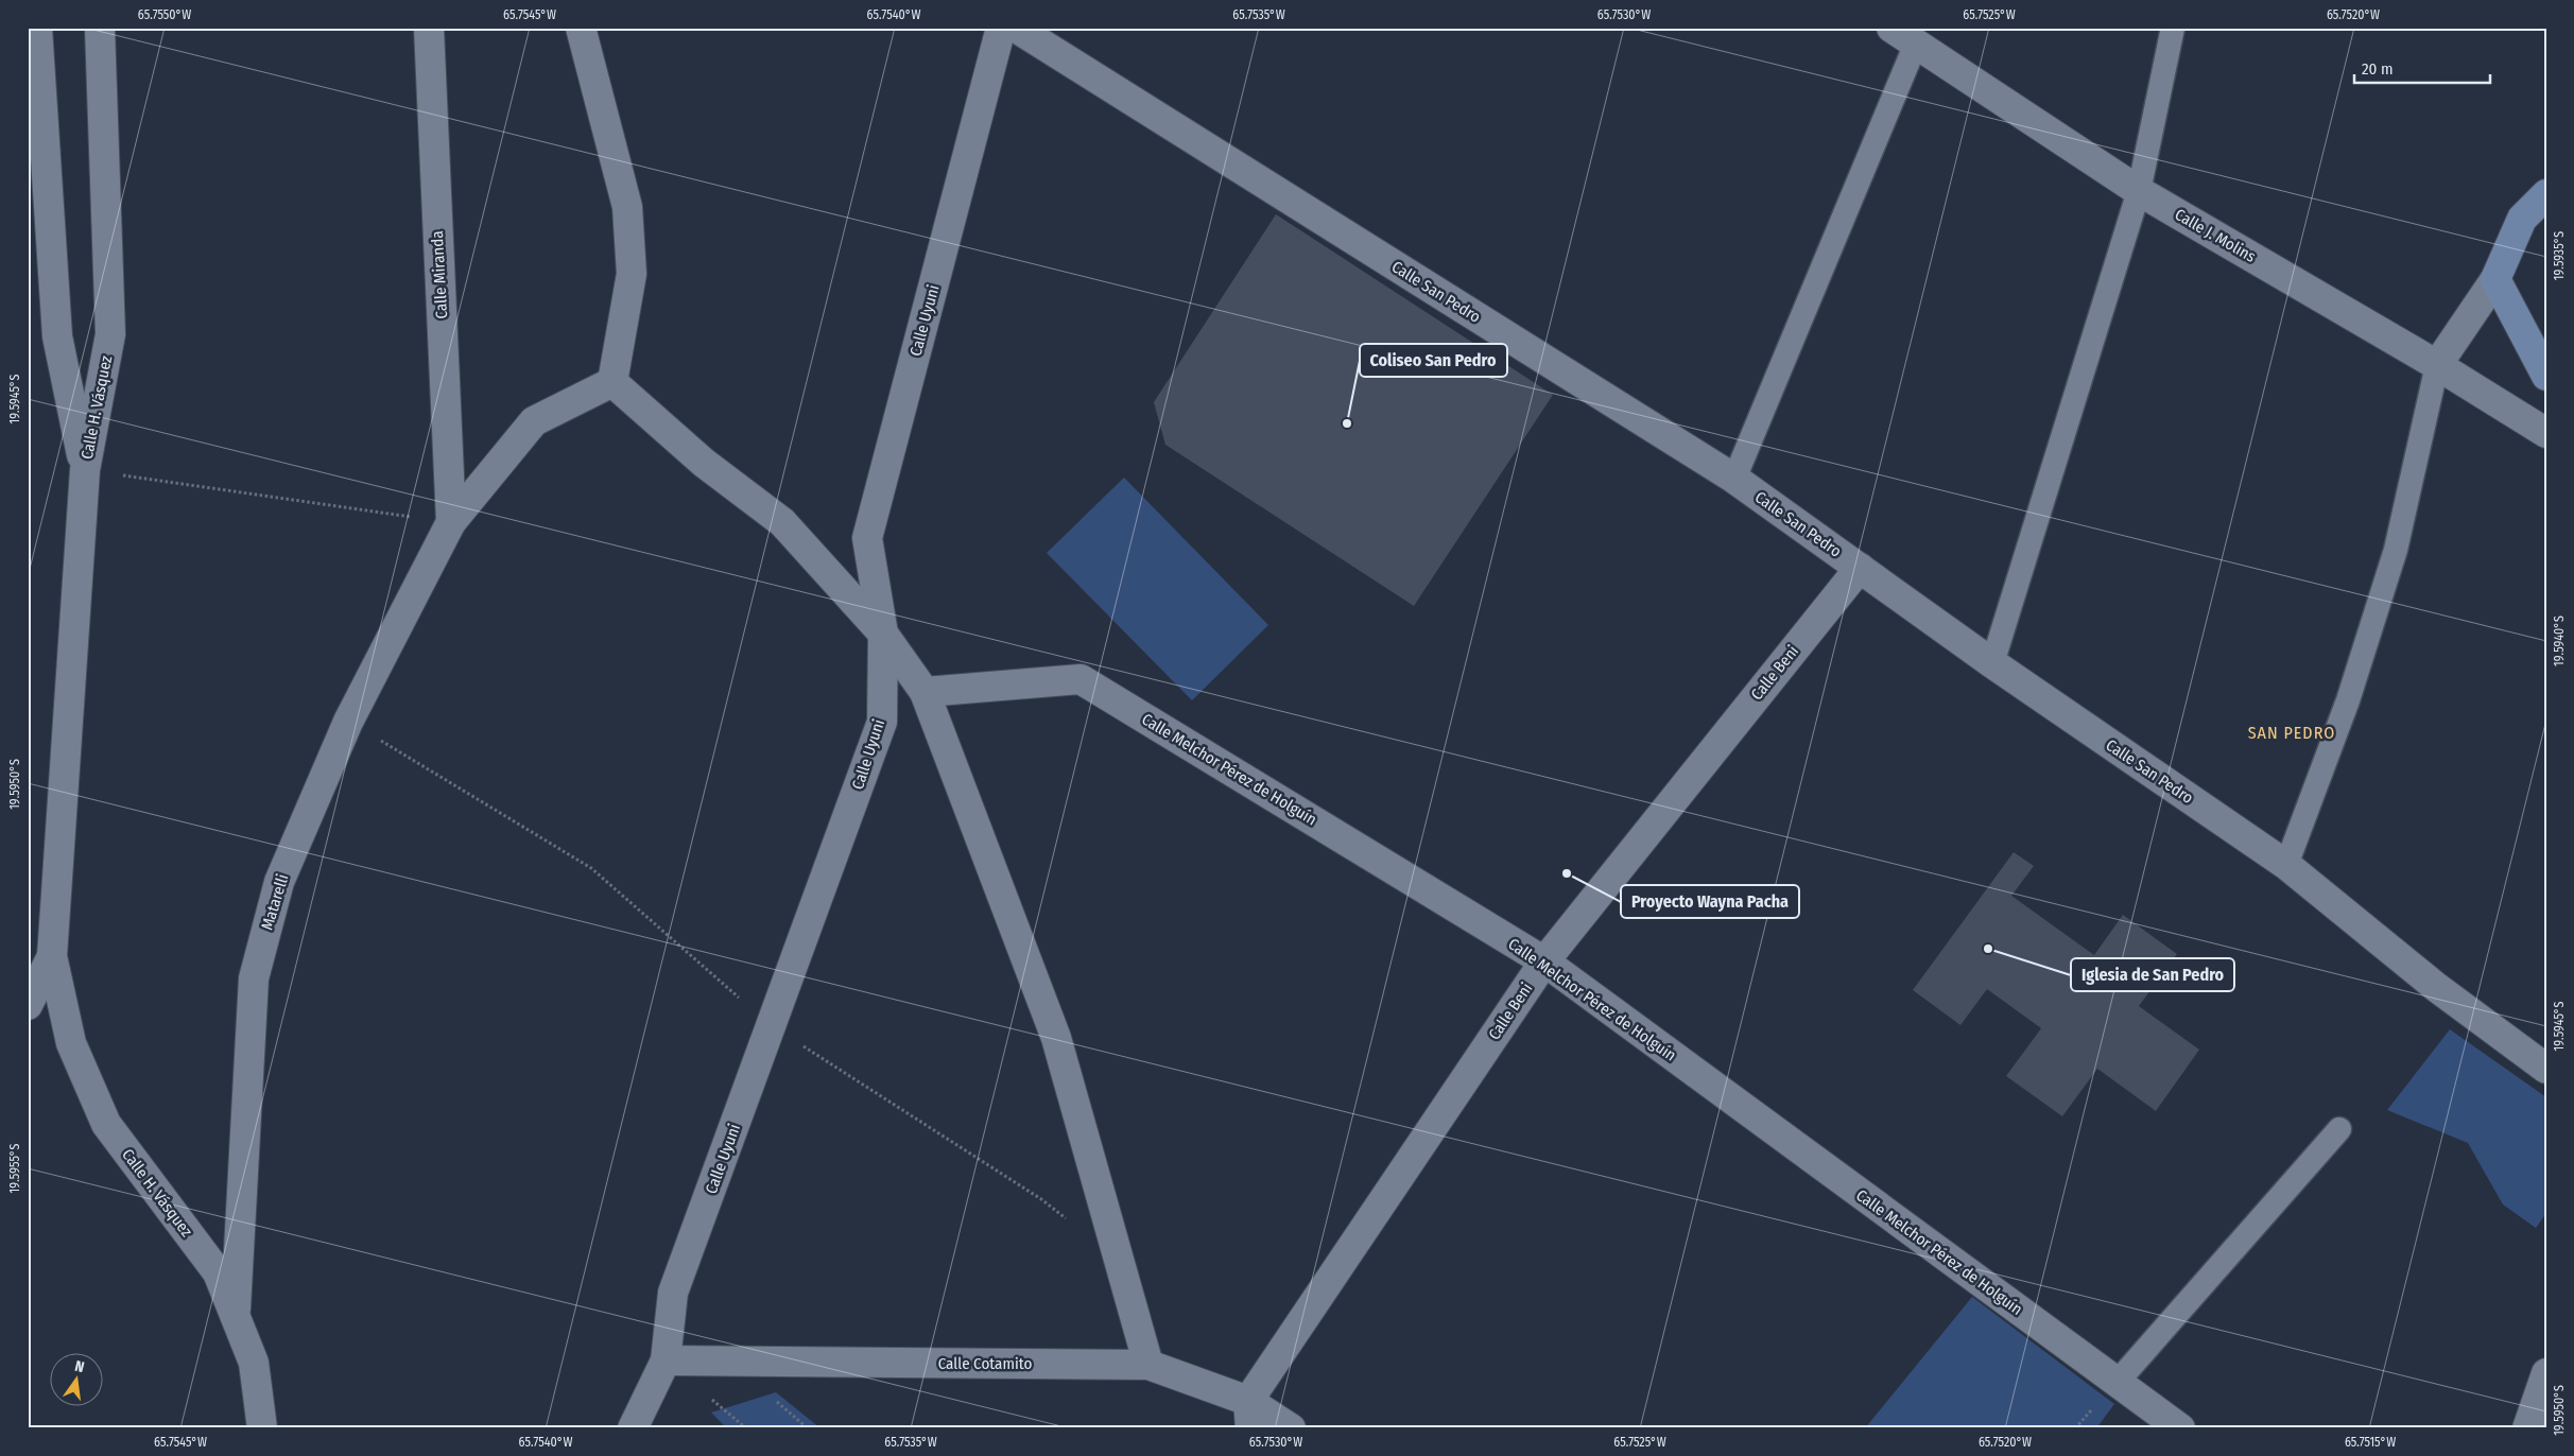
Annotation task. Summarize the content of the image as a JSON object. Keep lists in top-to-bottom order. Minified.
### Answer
{"streets":{"street":["Calle J. Molins","Calle Miranda","Calle San Pedro","Calle Uyuni","Calle H. Vásquez","Calle Beni","Calle Melchor Pérez de Holguín","Matarelli","Calle Cotamito"]},"crossings":[["Calle Miranda","Matarelli"],["Calle San Pedro","Calle Beni"],["Calle Uyuni","Calle Cotamito"],["Calle H. Vásquez","Matarelli"],["Calle Beni","Calle Melchor Pérez de Holguín"],["Calle Beni","Calle Cotamito"]],"districts":["SAN PEDRO"],"places":["Coliseo San Pedro","Proyecto Wayna Pacha","Iglesia de San Pedro"],"scale_bar":"20 m","north":"top","coordinates":["65.7550°W","65.7545°W","65.7540°W","65.7535°W","65.7530°W","65.7525°W","65.7520°W","19.5935°S","19.5945°S","19.5940°S","19.5950°S","19.5955°S","65.7515°W"]}
